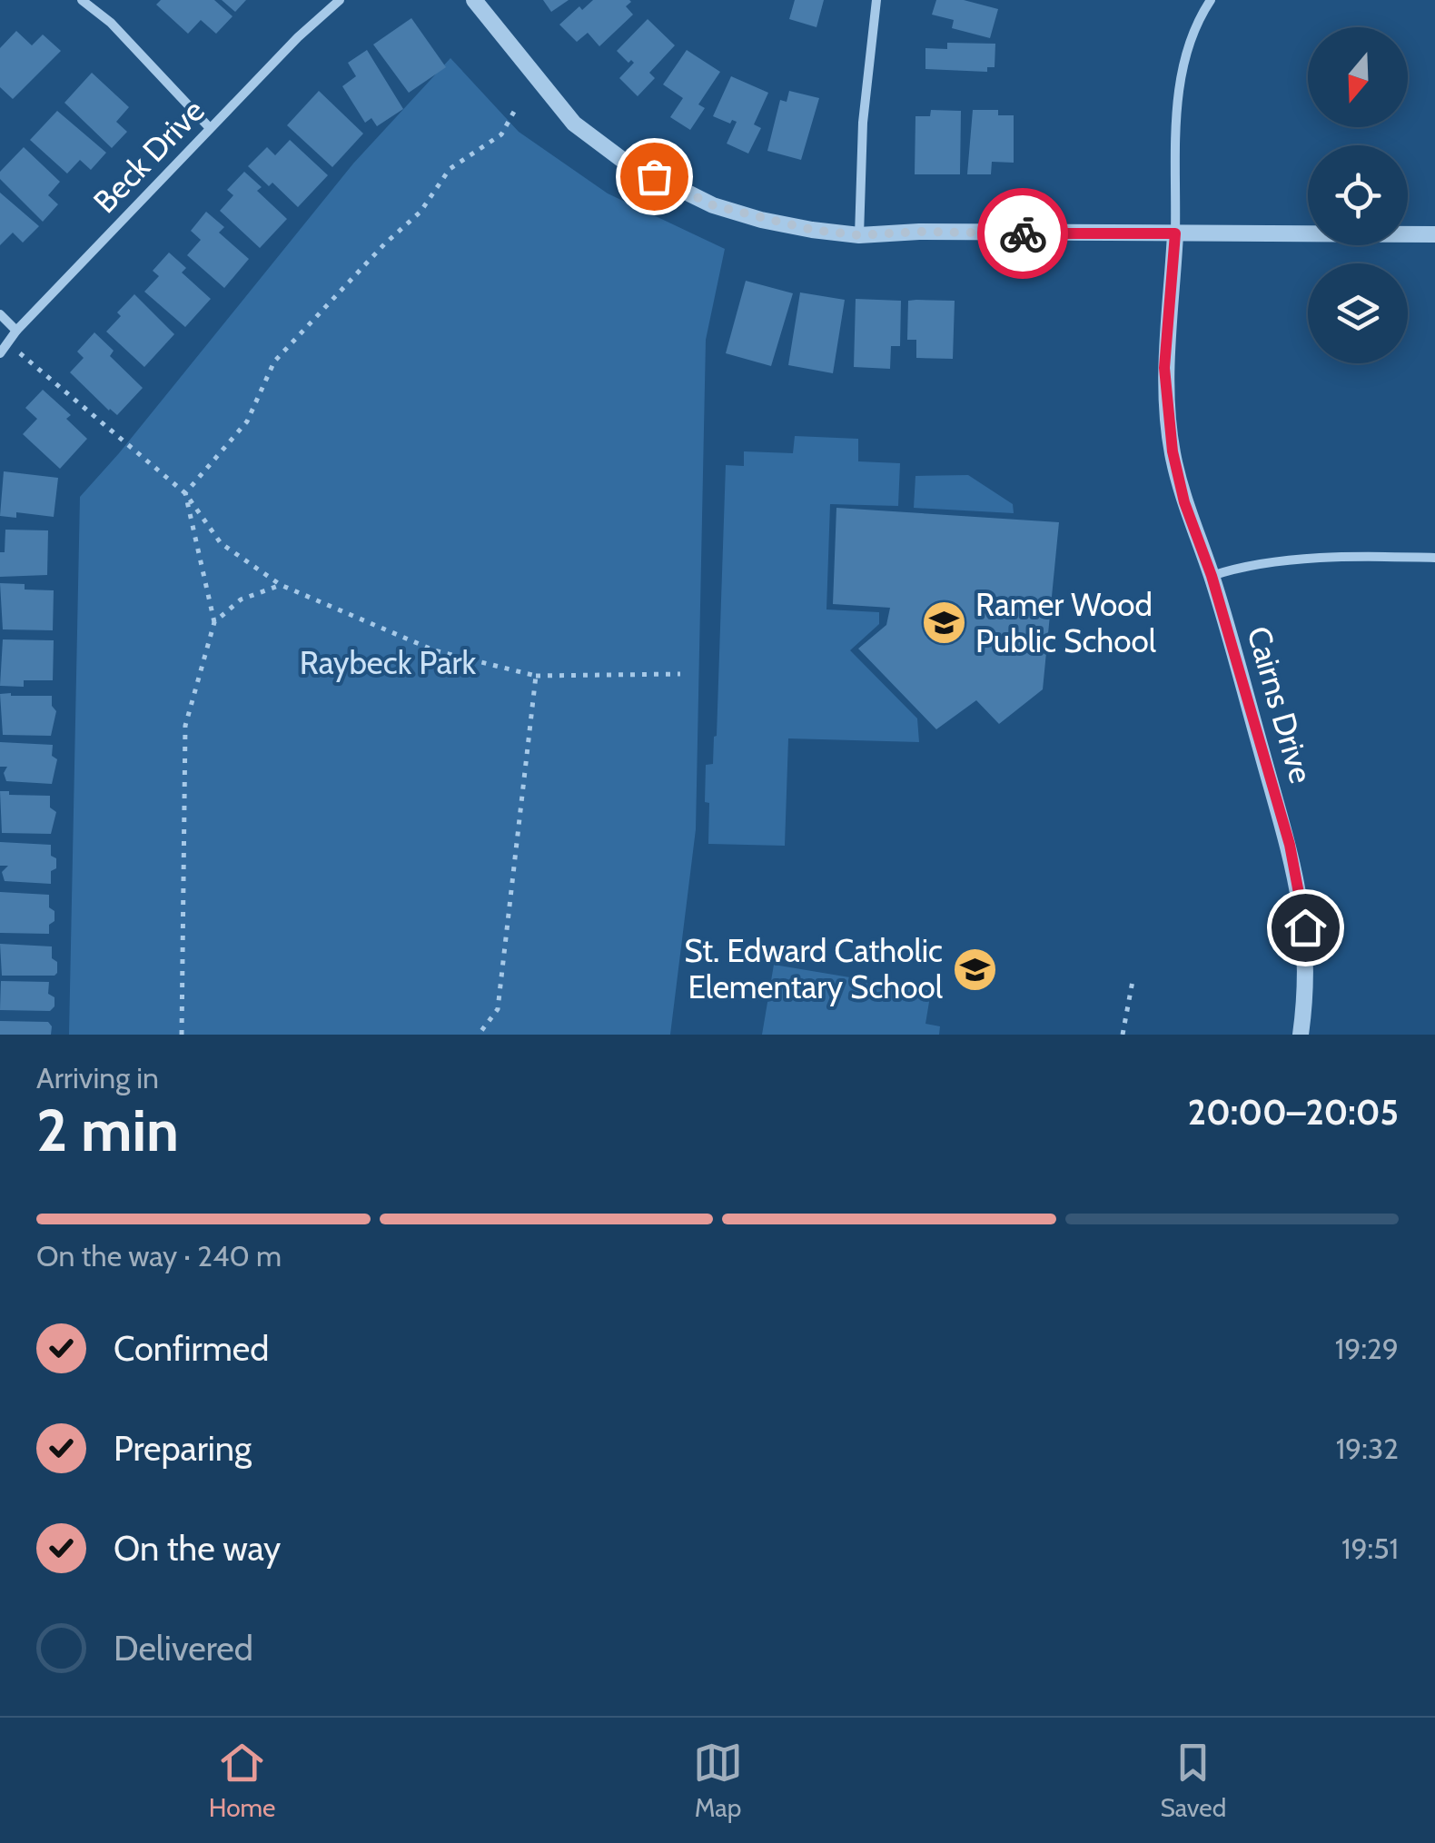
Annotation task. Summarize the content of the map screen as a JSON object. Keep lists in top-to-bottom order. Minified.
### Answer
{"streets":{"street":["Beck Drive","Cairns Drive"]},"parks":["Raybeck Park"],"places":{"school or university":["Ramer Wood Public School","St. Edward Catholic Elementary School"]},"north":"bottom","page":{"heading":["2 min","Arriving in","20:00–20:05"],"bar":"On the way · 240 m","list":[["Confirmed","19:29"],["Preparing","19:32"],["On the way","19:51"],"Delivered"],"tabs":["Home","Map","Saved"]}}
